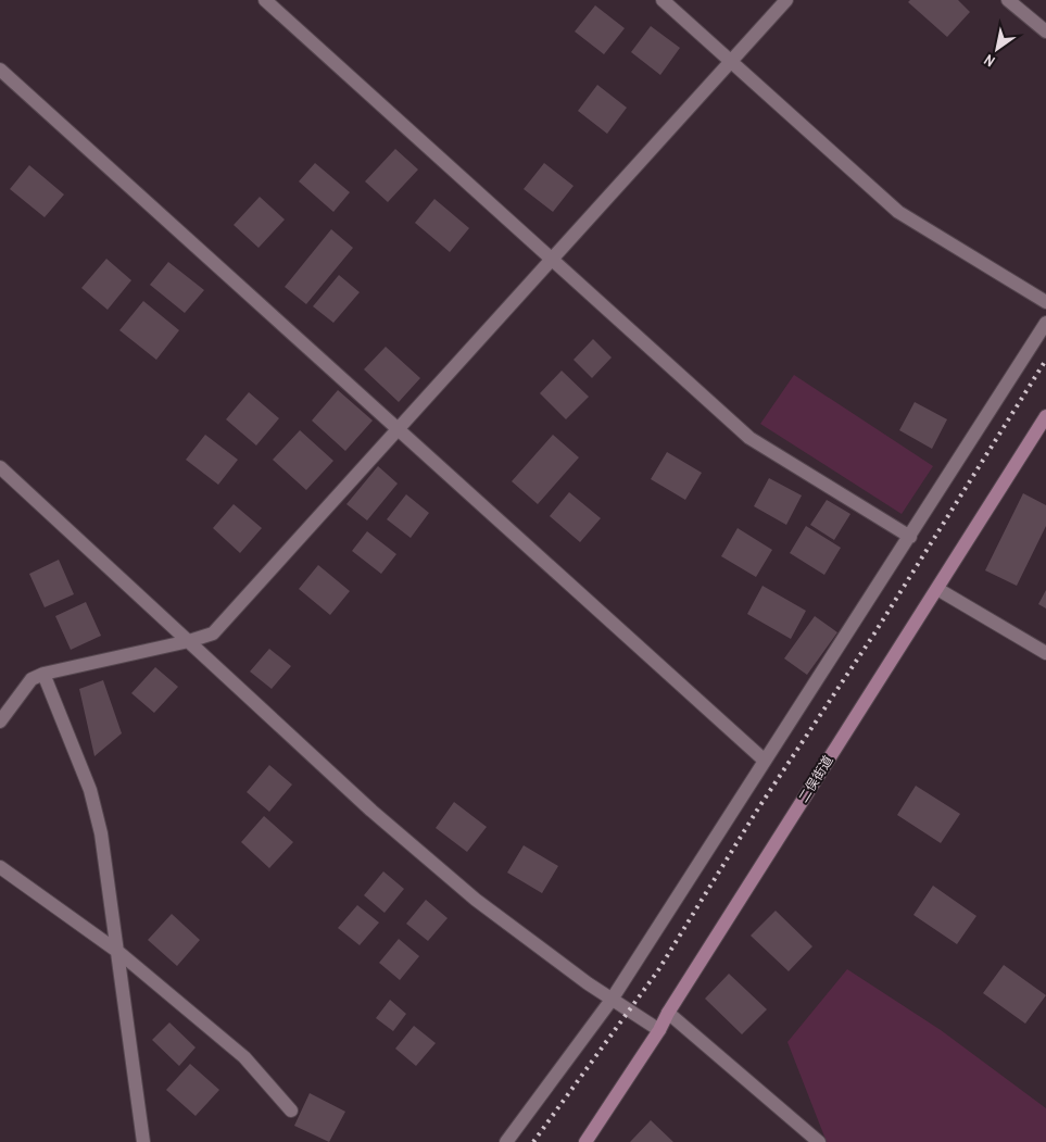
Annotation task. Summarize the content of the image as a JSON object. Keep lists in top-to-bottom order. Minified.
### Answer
{"streets":{"street":["二俣街道"]},"north":"bottom left"}
